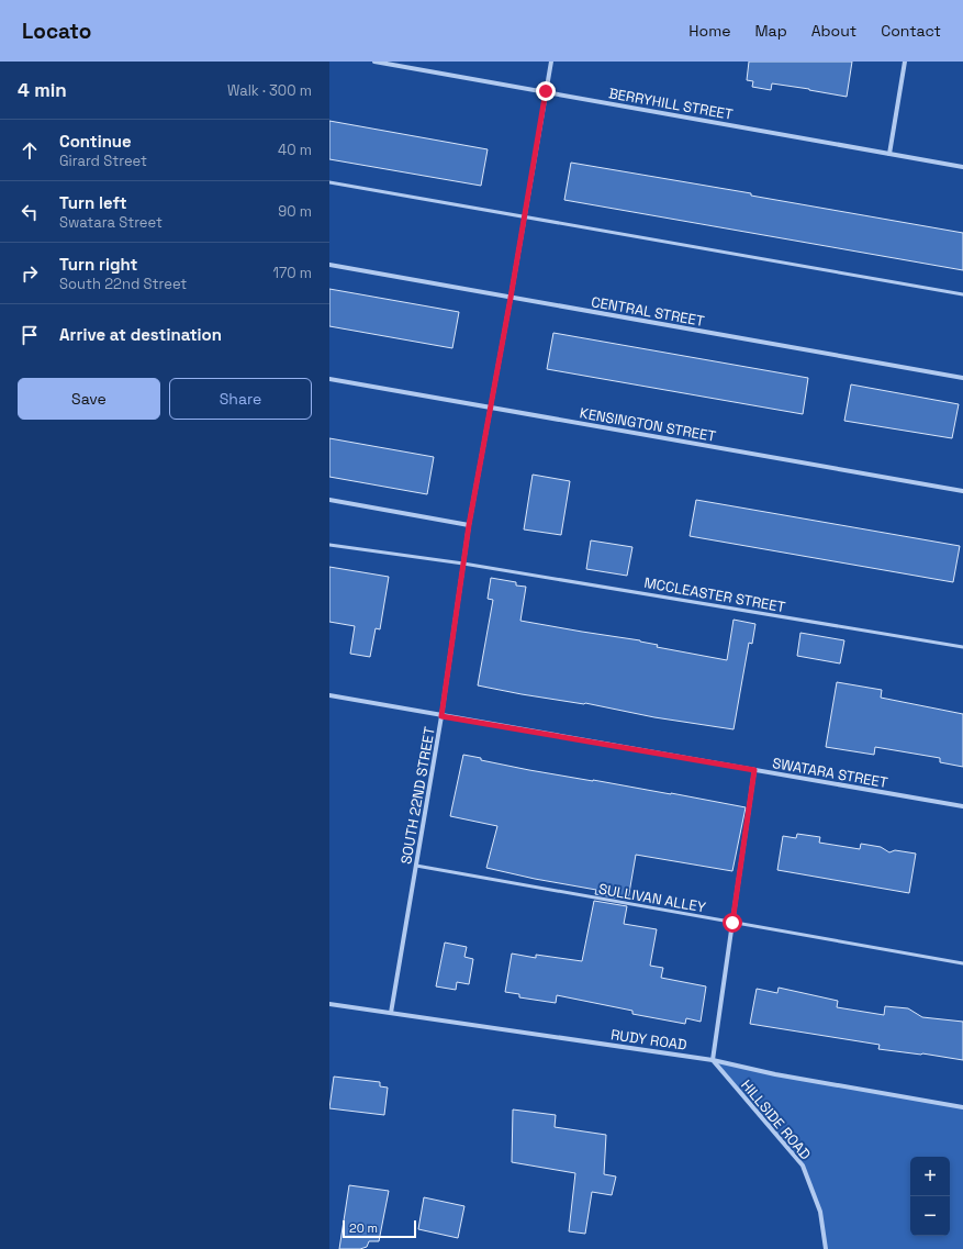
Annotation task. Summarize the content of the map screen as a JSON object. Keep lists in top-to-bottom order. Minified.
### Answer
{"streets":{"street":["BERRYHILL STREET","CENTRAL STREET","KENSINGTON STREET","SWATARA STREET","SOUTH 22ND STREET","RUDY ROAD","HILLSIDE ROAD"],"lane":["MCCLEASTER STREET","SULLIVAN ALLEY"]},"crossings":[["BERRYHILL STREET","SOUTH 22ND STREET"],["CENTRAL STREET","SOUTH 22ND STREET"],["KENSINGTON STREET","SOUTH 22ND STREET"],["MCCLEASTER STREET","SOUTH 22ND STREET"],["SWATARA STREET","SOUTH 22ND STREET"],["SOUTH 22ND STREET","SULLIVAN ALLEY"],["SOUTH 22ND STREET","RUDY ROAD"],["RUDY ROAD","HILLSIDE ROAD"]],"scale_bar":"20 m","page":{"header":"Locato","nav":["Home","Map","About","Contact"],"heading":["4 min","Walk · 300 m"],"list":[["Continue","Girard Street","40 m"],["Turn left","Swatara Street","90 m"],["Turn right","South 22nd Street","170 m"],"Arrive at destination"],"buttons":["Save","Share"],"map_buttons":["+","−"],"scale":"20 m"}}
